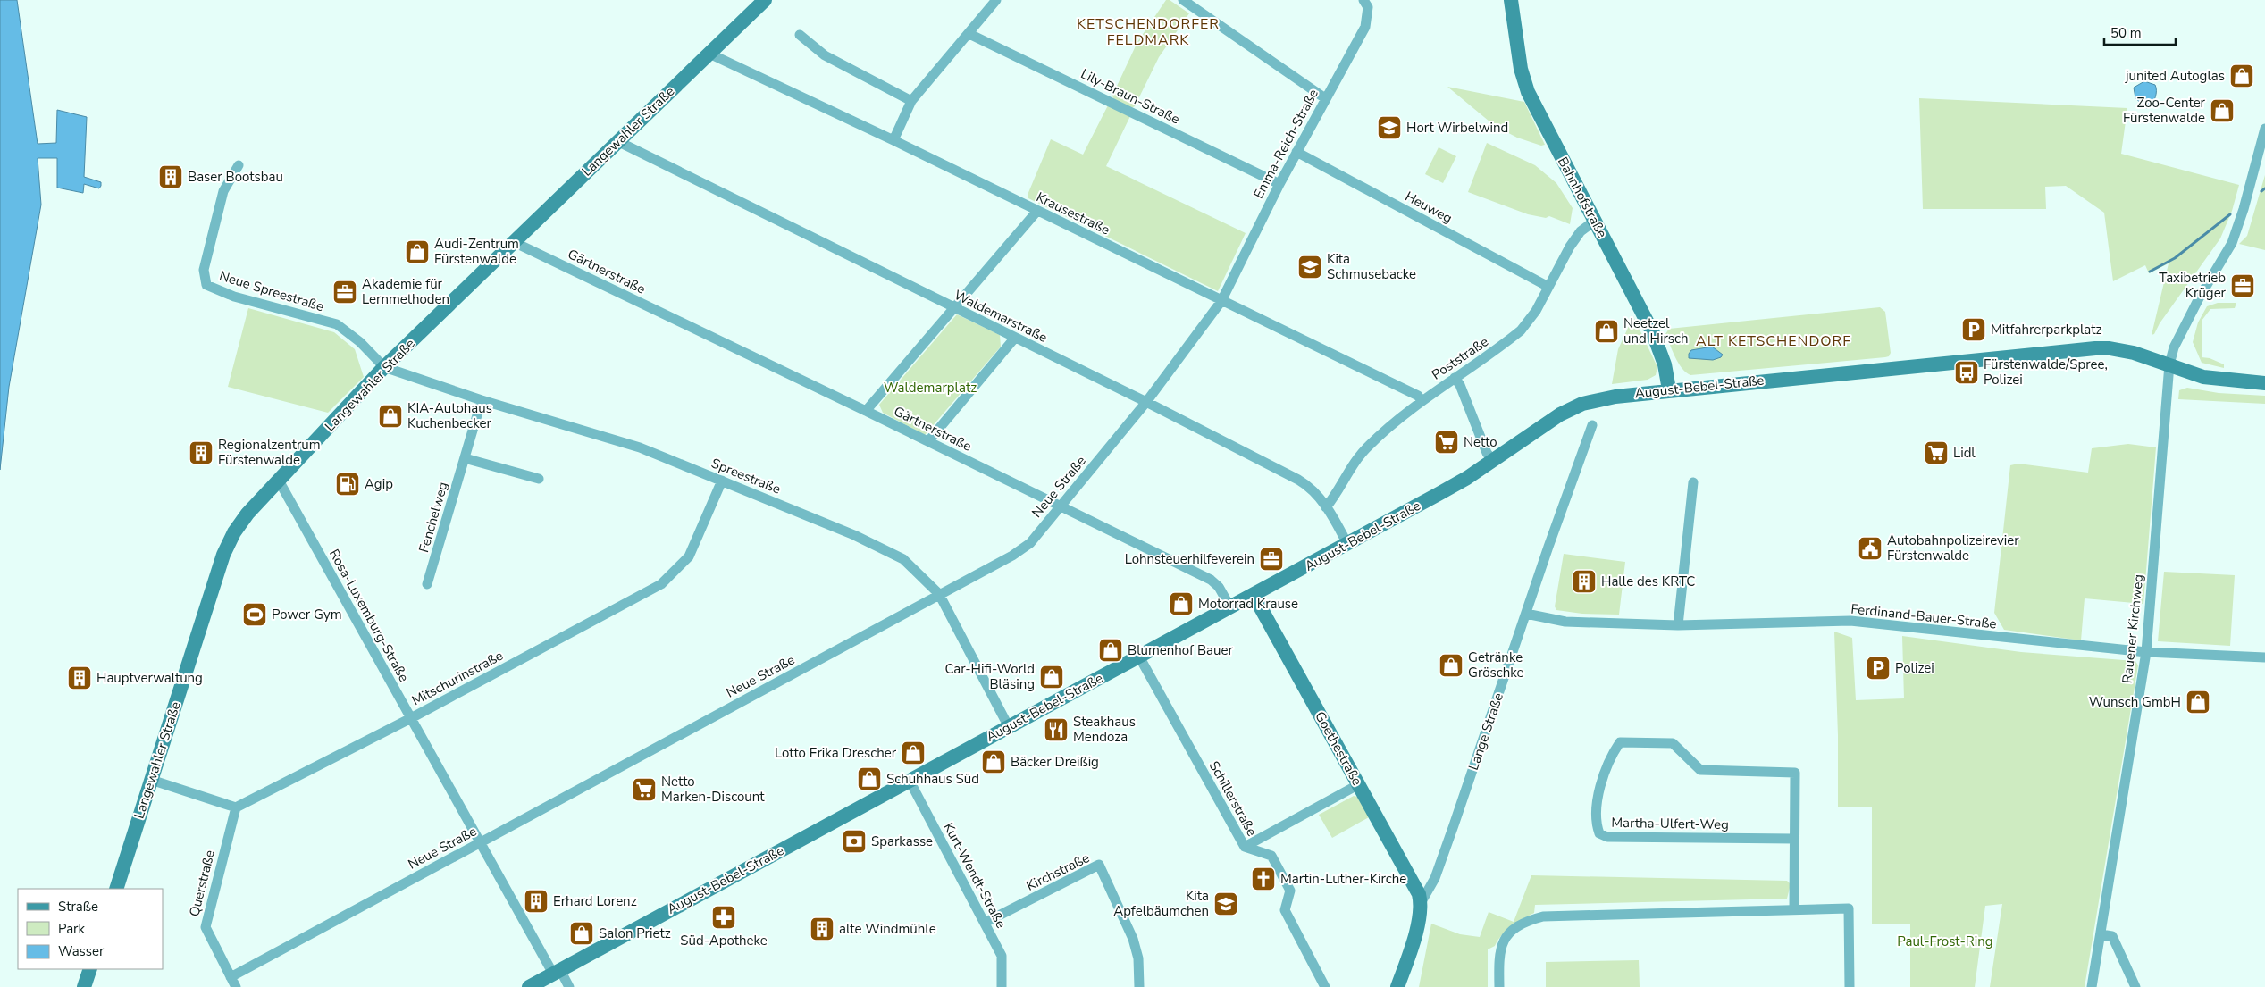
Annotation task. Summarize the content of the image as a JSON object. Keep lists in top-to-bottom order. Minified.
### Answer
{"streets":{"street":["Lily-Braun-Straße","Langewahler Straße","Emma-Reich-Straße","Bahnhofstraße","Heuweg","Krausestraße","Gärtnerstraße","Neue Spreestraße","Waldemarstraße","Poststraße","August-Bebel-Straße","Spreestraße","Neue Straße","Fenchelweg","Rosa-Luxemburg-Straße","Ferdinand-Bauer-Straße","Rauener Kirchweg","Mitschurinstraße","Lange Straße","Goethestraße","Schillerstraße","Martha-Ulfert-Weg","Kirchstraße","Kurt-Wendt-Straße","Querstraße"]},"crossings":[["Lily-Braun-Straße","Emma-Reich-Straße"],["Langewahler Straße","Krausestraße"],["Langewahler Straße","Gärtnerstraße"],["Langewahler Straße","Neue Spreestraße"],["Langewahler Straße","Waldemarstraße"],["Langewahler Straße","Spreestraße"],["Langewahler Straße","Rosa-Luxemburg-Straße"],["Emma-Reich-Straße","Heuweg"],["Emma-Reich-Straße","Krausestraße"],["Emma-Reich-Straße","Neue Straße"],["Bahnhofstraße","Poststraße"],["Bahnhofstraße","August-Bebel-Straße"],["Heuweg","Poststraße"],["Krausestraße","Poststraße"],["Krausestraße","Neue Straße"],["Gärtnerstraße","August-Bebel-Straße"],["Gärtnerstraße","Neue Straße"],["Neue Spreestraße","Spreestraße"],["Waldemarstraße","Poststraße"],["Waldemarstraße","August-Bebel-Straße"],["Waldemarstraße","Neue Straße"],["August-Bebel-Straße","Spreestraße"],["August-Bebel-Straße","Rosa-Luxemburg-Straße"],["August-Bebel-Straße","Rauener Kirchweg"],["August-Bebel-Straße","Goethestraße"],["August-Bebel-Straße","Schillerstraße"],["August-Bebel-Straße","Kurt-Wendt-Straße"],["Spreestraße","Neue Straße"],["Spreestraße","Fenchelweg"],["Spreestraße","Mitschurinstraße"],["Neue Straße","Rosa-Luxemburg-Straße"],["Neue Straße","Querstraße"],["Rosa-Luxemburg-Straße","Mitschurinstraße"],["Ferdinand-Bauer-Straße","Rauener Kirchweg"],["Ferdinand-Bauer-Straße","Lange Straße"],["Mitschurinstraße","Querstraße"],["Lange Straße","Goethestraße"],["Kirchstraße","Kurt-Wendt-Straße"]],"districts":["KETSCHENDORFER FELDMARK","ALT KETSCHENDORF"],"parks":["Waldemarplatz","Paul-Frost-Ring"],"places":{"shop":["junited Autoglas","Zoo-Center Fürstenwalde","Audi-Zentrum Fürstenwalde","Neetzel und Hirsch","KIA-Autohaus Kuchenbecker","Motorrad Krause","Blumenhof Bauer","Getränke Gröschke","Car-Hifi-World Bläsing","Wunsch GmbH","Lotto Erika Drescher","Bäcker Dreißig","Schuhhaus Süd","Salon Prietz"],"school or university":["Hort Wirbelwind","Kita Schmusebacke","Kita Apfelbäumchen"],"building":["Baser Bootsbau","Regionalzentrum Fürstenwalde","Halle des KRTC","Hauptverwaltung","Erhard Lorenz","alte Windmühle"],"office":["Taxibetrieb Krüger","Akademie für Lernmethoden","Lohnsteuerhilfeverein"],"parking":["Mitfahrerparkplatz","Polizei"],"bus stop":["Fürstenwalde/Spree, Polizei"],"supermarket":["Netto","Lidl","Netto Marken-Discount"],"fuel station":["Agip"],"public building":["Autobahnpolizeirevier Fürstenwalde"],"sports":["Power Gym"],"restaurant":["Steakhaus Mendoza"],"bank":["Sparkasse"],"church":["Martin-Luther-Kirche"],"pharmacy":["Süd-Apotheke"]},"legend":["Straße","Park","Wasser"],"scale_bar":"50 m"}
